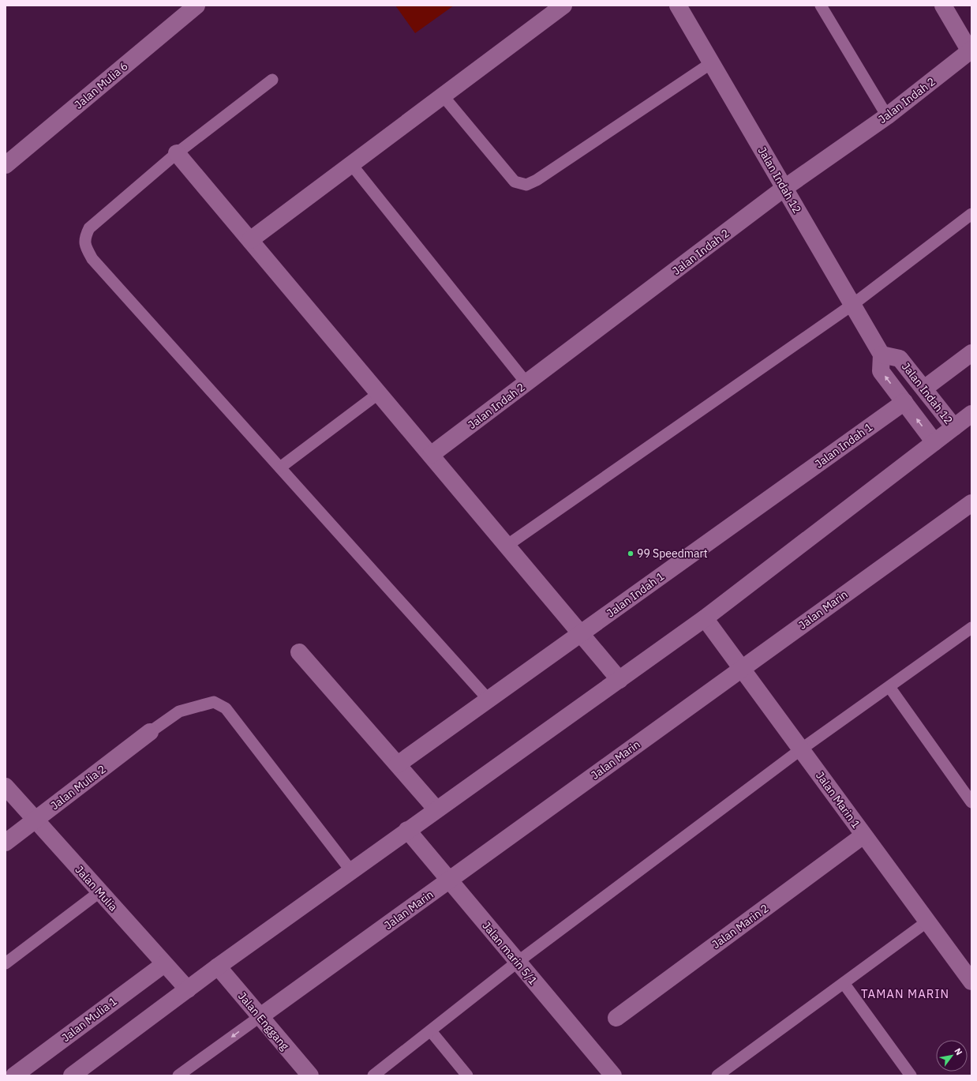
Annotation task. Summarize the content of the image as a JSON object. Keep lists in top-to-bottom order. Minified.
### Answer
{"streets":{"street":["Jalan Mulia 6","Jalan Indah 2","Jalan Indah 12","Jalan Indah 1","Jalan Marin","Jalan Mulia 2","Jalan Marin 1","Jalan Mulia","Jalan Marin 2","Jalan marin 5/1","Jalan Mulia 1","Jalan Enggang"]},"crossings":[["Jalan Indah 2","Jalan Indah 12"],["Jalan Marin","Jalan Marin 1"],["Jalan Marin","Jalan marin 5/1"],["Jalan Marin","Jalan Enggang"],["Jalan Mulia 2","Jalan Mulia"],["Jalan Marin 1","Jalan Marin 2"],["Jalan Mulia","Jalan Mulia 1"]],"districts":["TAMAN MARIN"],"places":["99 Speedmart"],"north":"top right"}
